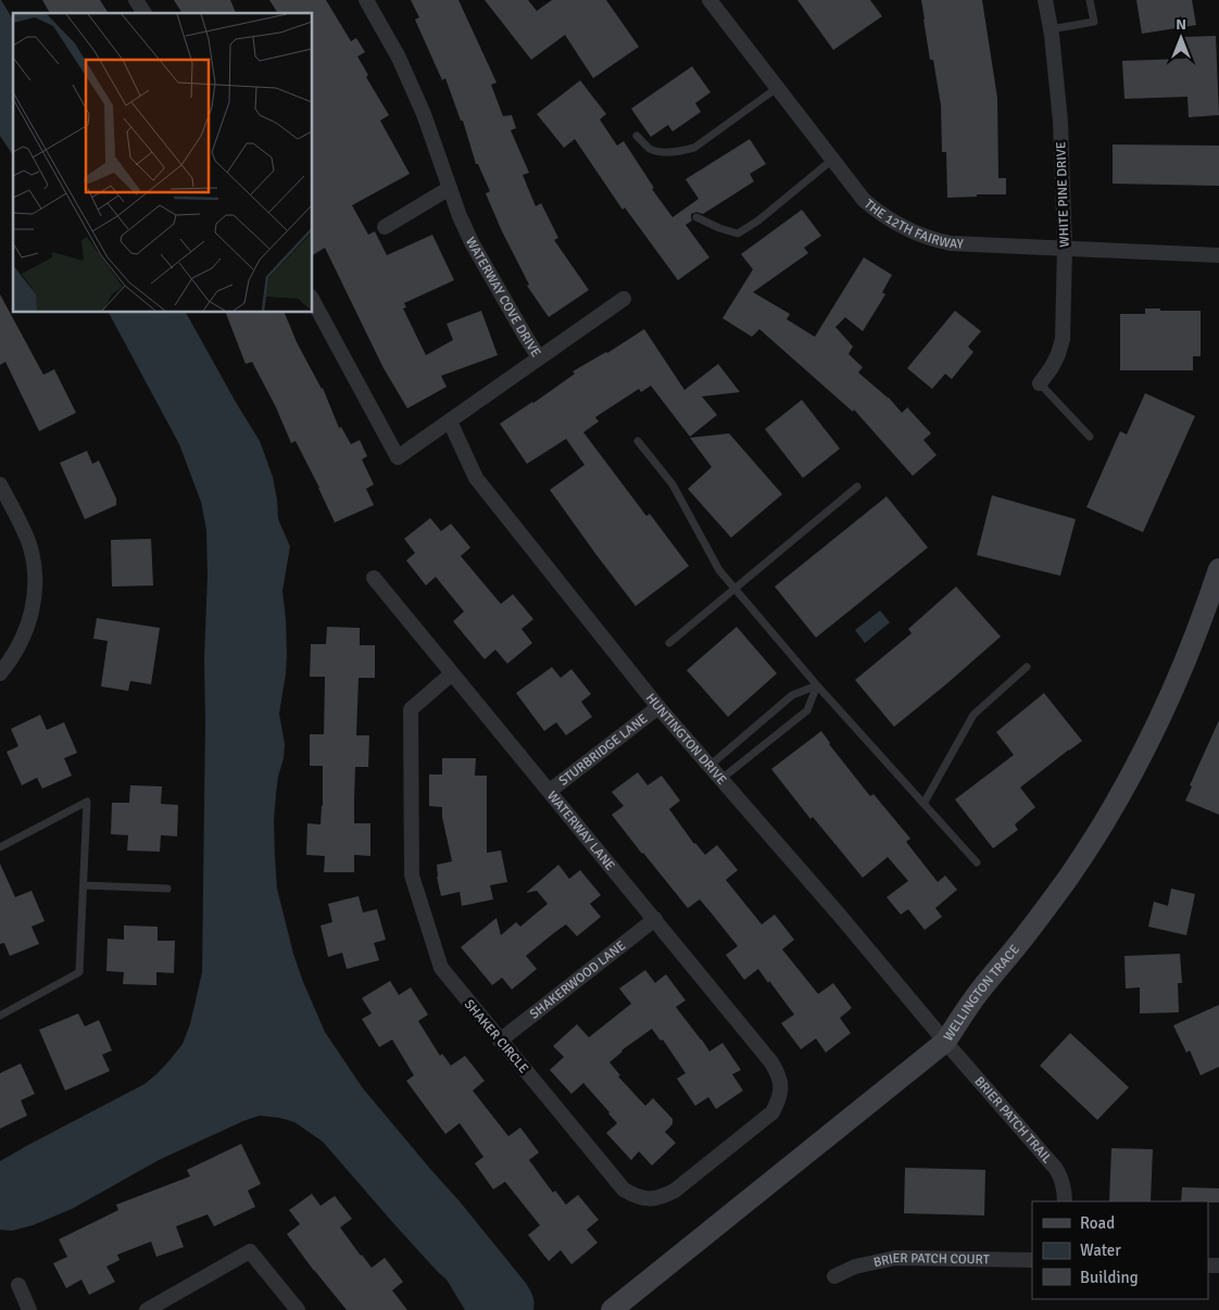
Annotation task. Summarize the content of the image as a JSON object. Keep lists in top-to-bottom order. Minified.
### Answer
{"streets":{"street":["WHITE PINE DRIVE","THE 12TH FAIRWAY","WATERWAY COVE DRIVE","HUNTINGTON DRIVE","STURBRIDGE LANE","WATERWAY LANE","SHAKERWOOD LANE","WELLINGTON TRACE","SHAKER CIRCLE","BRIER PATCH TRAIL","BRIER PATCH COURT"]},"crossings":[["WHITE PINE DRIVE","THE 12TH FAIRWAY"],["WATERWAY COVE DRIVE","HUNTINGTON DRIVE"],["HUNTINGTON DRIVE","STURBRIDGE LANE"],["HUNTINGTON DRIVE","WELLINGTON TRACE"],["HUNTINGTON DRIVE","BRIER PATCH TRAIL"],["STURBRIDGE LANE","WATERWAY LANE"],["WATERWAY LANE","SHAKERWOOD LANE"],["WATERWAY LANE","SHAKER CIRCLE"],["SHAKERWOOD LANE","SHAKER CIRCLE"],["WELLINGTON TRACE","BRIER PATCH TRAIL"]],"legend":["Road","Water","Building"],"north":"top"}
